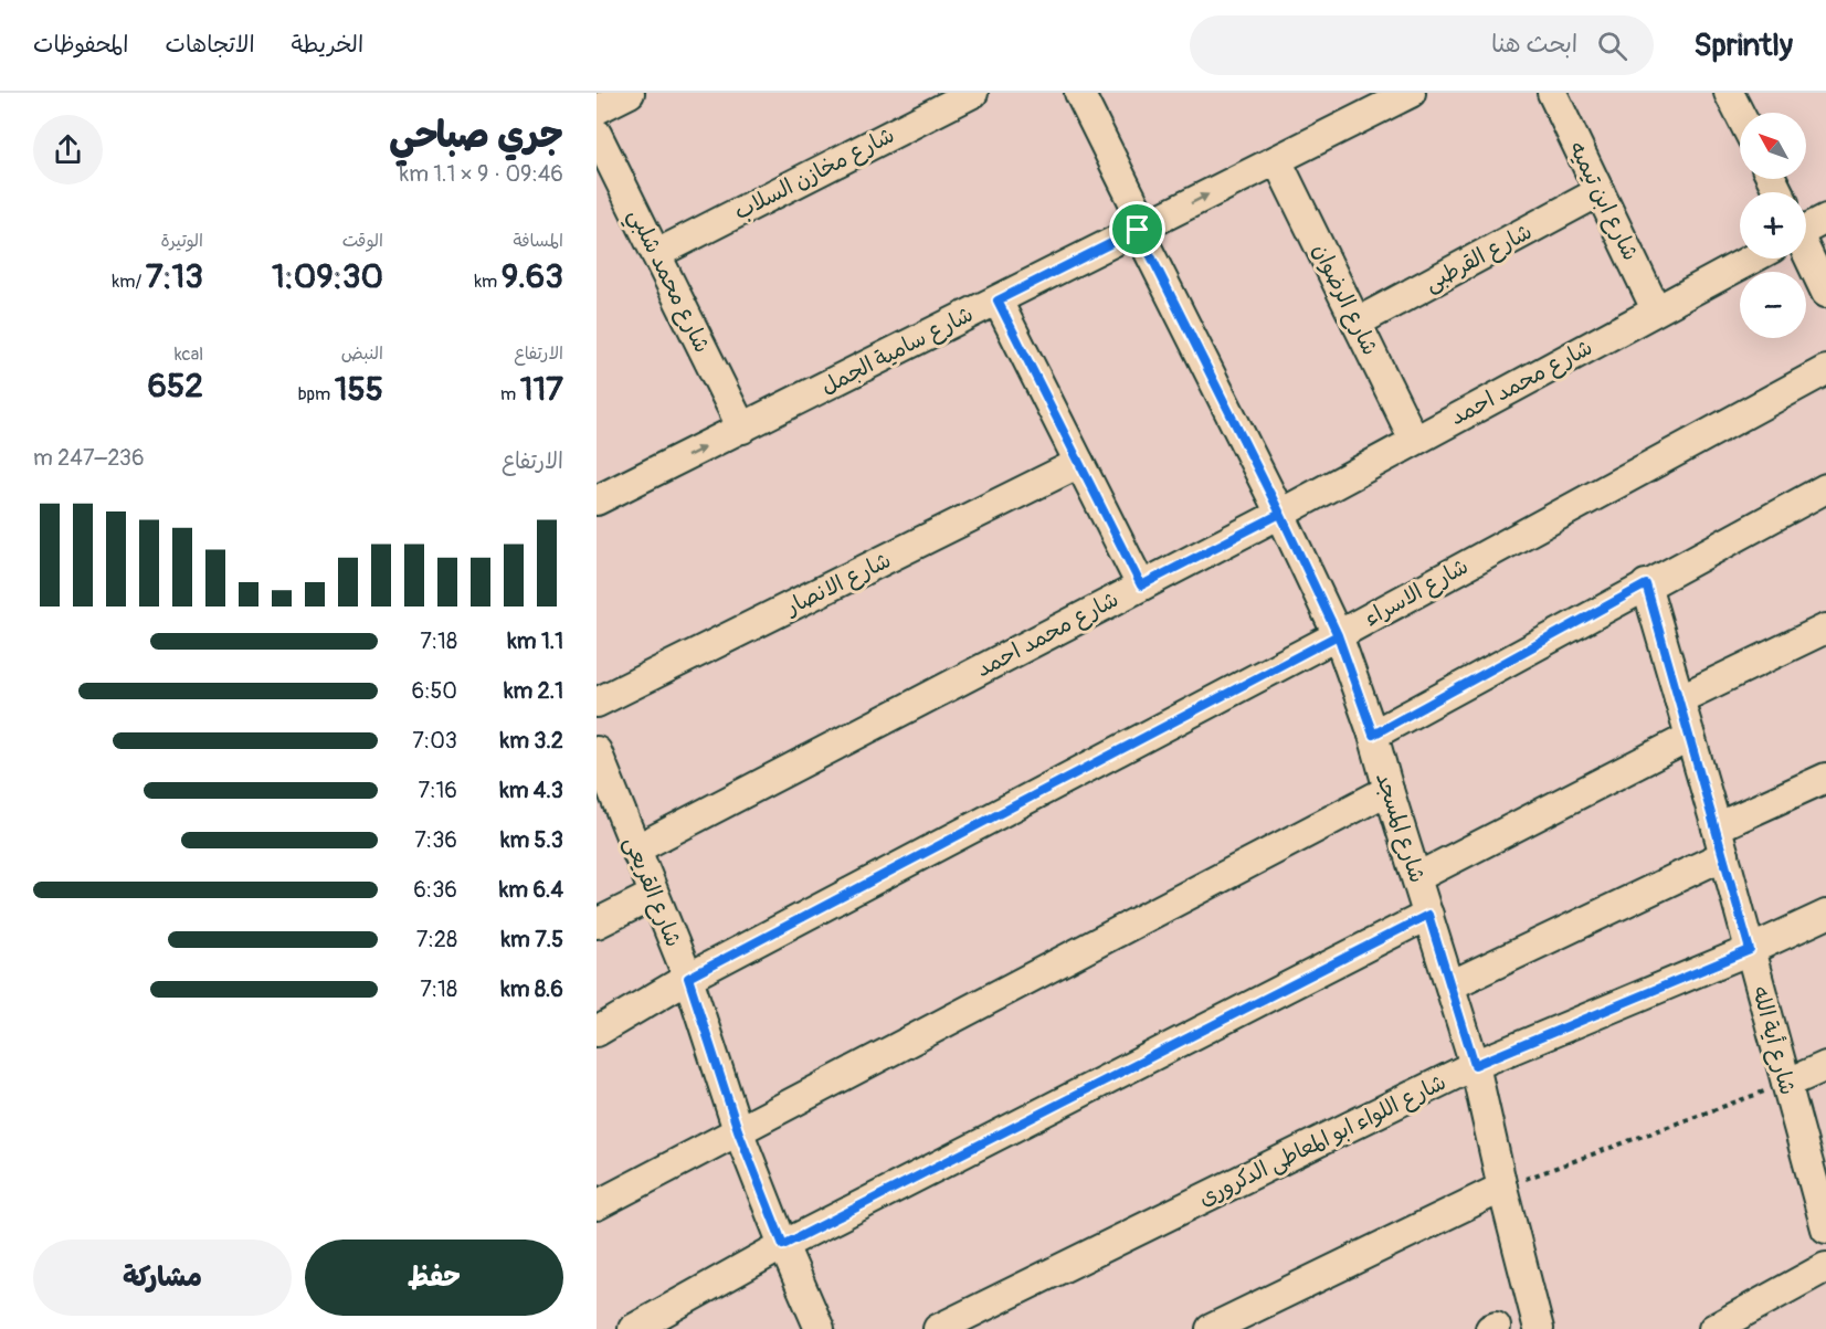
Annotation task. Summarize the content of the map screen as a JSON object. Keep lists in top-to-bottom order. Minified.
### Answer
{"streets":{"street":["شارع مخازن السلاب","شارع ابن تيميه","شارع القرطبى","شارع محمد شلبي","شارع الرضوان","شارع سامية الجمل","شارع محمد احمد","شارع الانصار","شارع الاسراء","شارع المسجد","شارع القريعى","شارع أية الله","شارع اللواء ابو المعاطى الدكرورى"]},"crossings":[["شارع مخازن السلاب","شارع محمد شلبي"],["شارع ابن تيميه","شارع القرطبى"],["شارع ابن تيميه","شارع محمد احمد"],["شارع القرطبى","شارع الرضوان"],["شارع محمد شلبي","شارع سامية الجمل"],["شارع الرضوان","شارع سامية الجمل"],["شارع الرضوان","شارع محمد احمد"],["شارع سامية الجمل","شارع المسجد"],["شارع محمد احمد","شارع المسجد"],["شارع محمد احمد","شارع القريعى"],["شارع الاسراء","شارع المسجد"],["شارع الاسراء","شارع القريعى"],["شارع المسجد","شارع اللواء ابو المعاطى الدكرورى"],["شارع أية الله","شارع اللواء ابو المعاطى الدكرورى"]],"north":"top left","page":{"header":"Sprintly","search":"ابحث هنا","nav":["الخريطة","الاتجاهات","المحفوظات"],"heading":["جري صباحي","09:46 · 9 × 1.1 km"],"map_buttons":["+","−"],"stats":[["المسافة","9.63 km"],["الوقت","1:09:30"],["الوتيرة","7:13 /km"],["الارتفاع","117 m"],["النبض","155 bpm"],["kcal","652"]],"chart":["الارتفاع","236–247 m"],"list":[{"name":"1.1 km","note":"7:18"},{"name":"2.1 km","note":"6:50"},{"name":"3.2 km","note":"7:03"},{"name":"4.3 km","note":"7:16"},{"name":"5.3 km","note":"7:36"},{"name":"6.4 km","note":"6:36"},{"name":"7.5 km","note":"7:28"},{"name":"8.6 km","note":"7:18"}],"buttons":["حفظ","مشاركة"]}}
